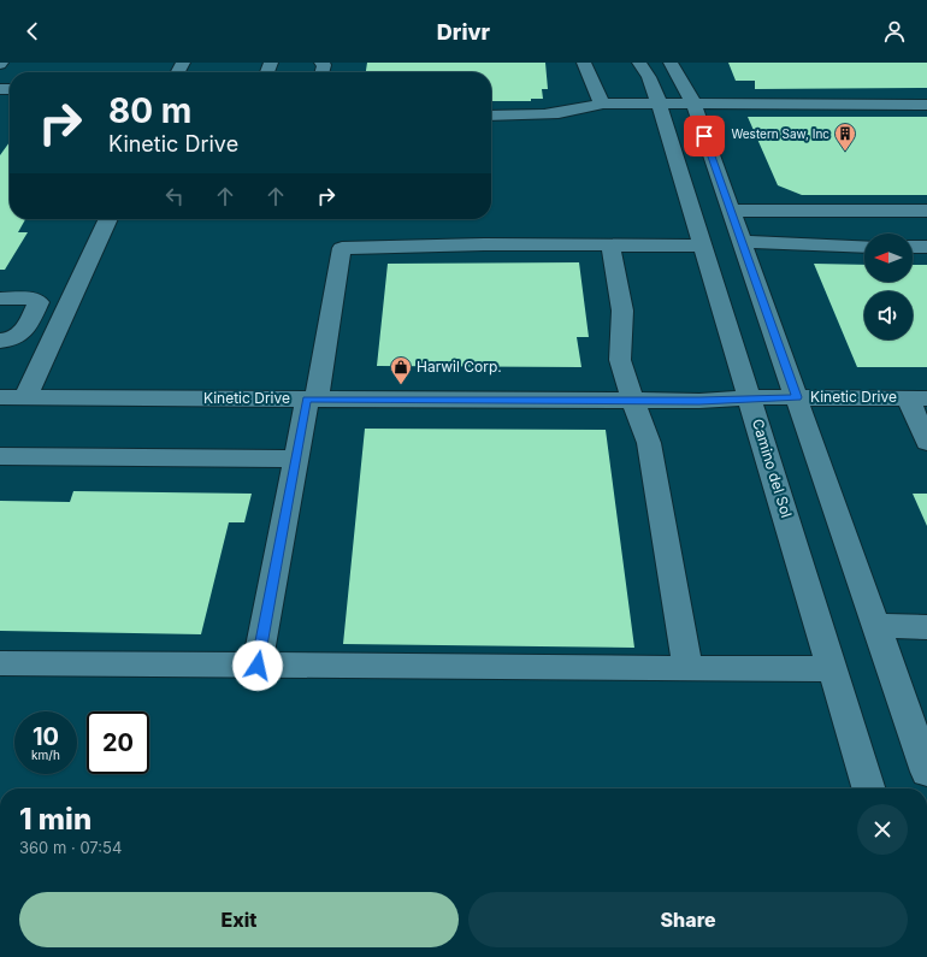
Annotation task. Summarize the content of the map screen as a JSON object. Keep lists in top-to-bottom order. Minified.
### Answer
{"streets":{"street":["Kinetic Drive","Camino del Sol"]},"crossings":[["Kinetic Drive","Camino del Sol"]],"places":{"building":["Western Saw, Inc"],"shop":["Harwil Corp."]},"north":"left","page":{"header":"Drivr","turn":["80 m","Kinetic Drive"],"speed":"10 km/h","limit":"20","heading":["1 min","360 m · 07:54"],"buttons":["Exit","Share"]}}
